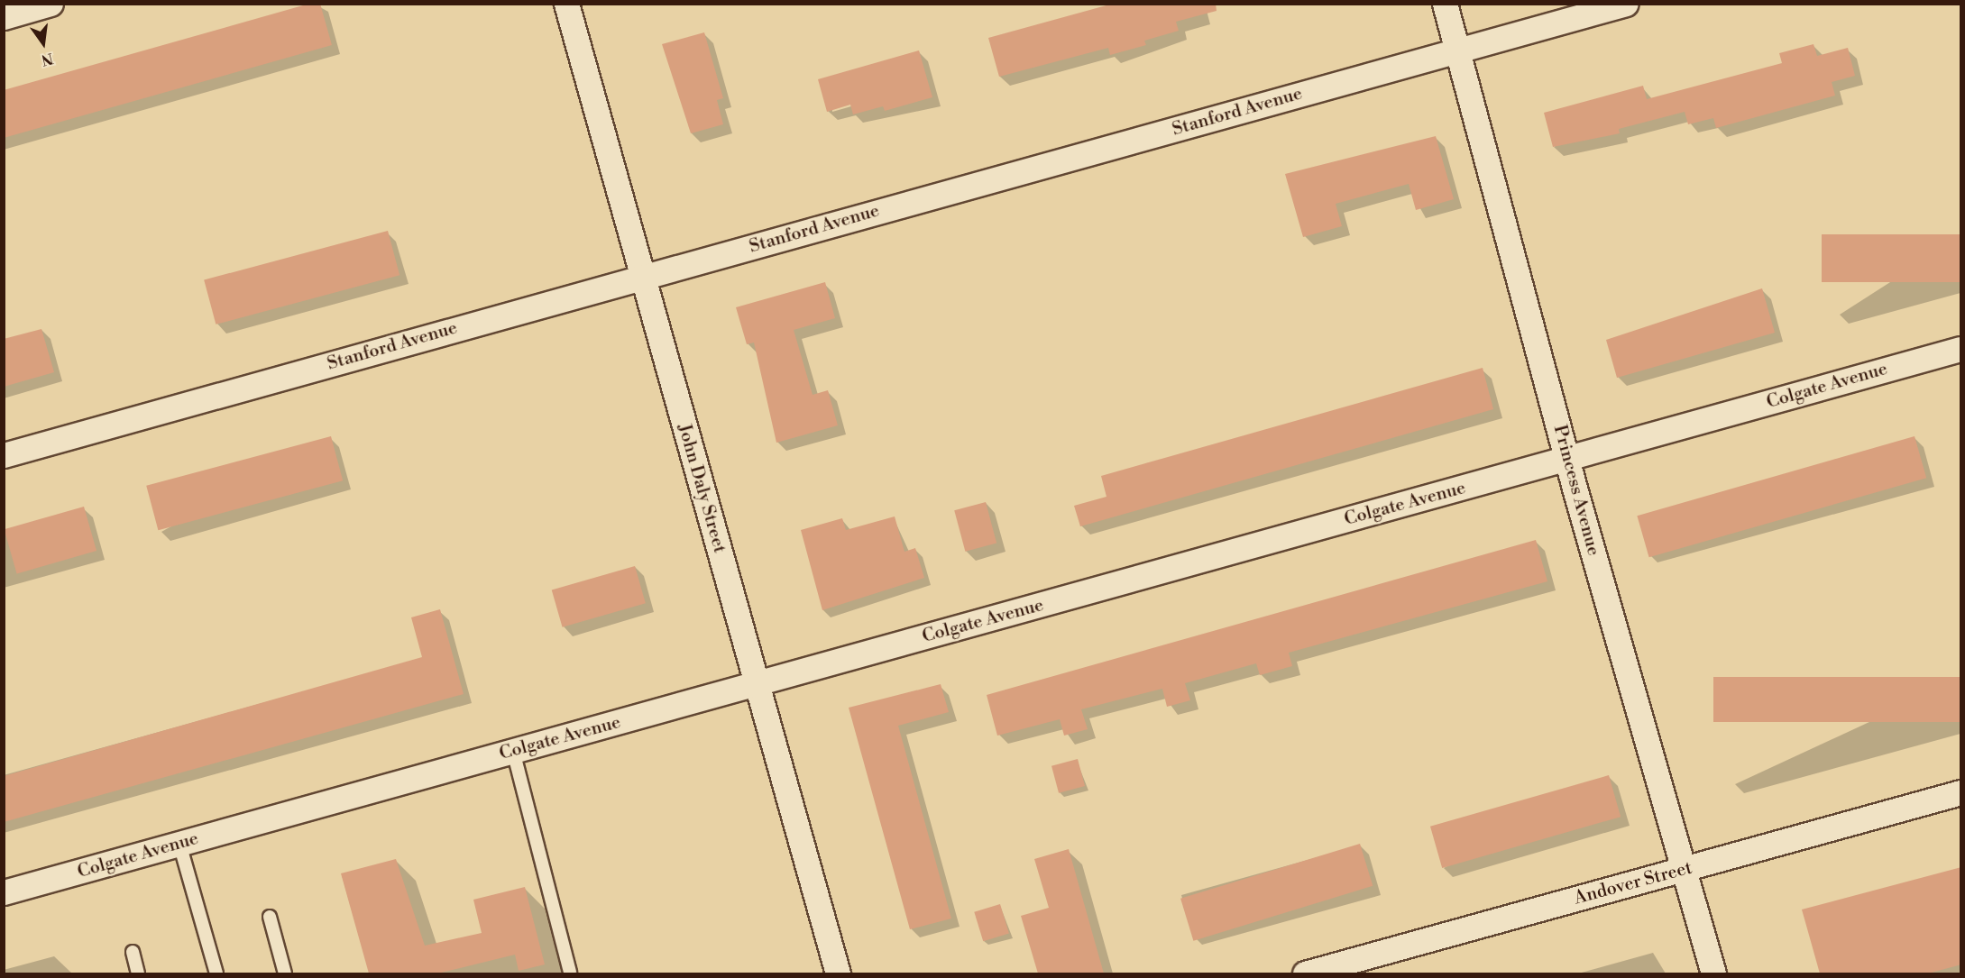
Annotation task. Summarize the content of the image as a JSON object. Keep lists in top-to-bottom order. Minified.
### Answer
{"streets":{"street":["Stanford Avenue","Colgate Avenue","John Daly Street","Princess Avenue","Andover Street"]},"crossings":[["Stanford Avenue","John Daly Street"],["Stanford Avenue","Princess Avenue"],["Colgate Avenue","John Daly Street"],["Colgate Avenue","Princess Avenue"],["Princess Avenue","Andover Street"]],"north":"bottom"}
